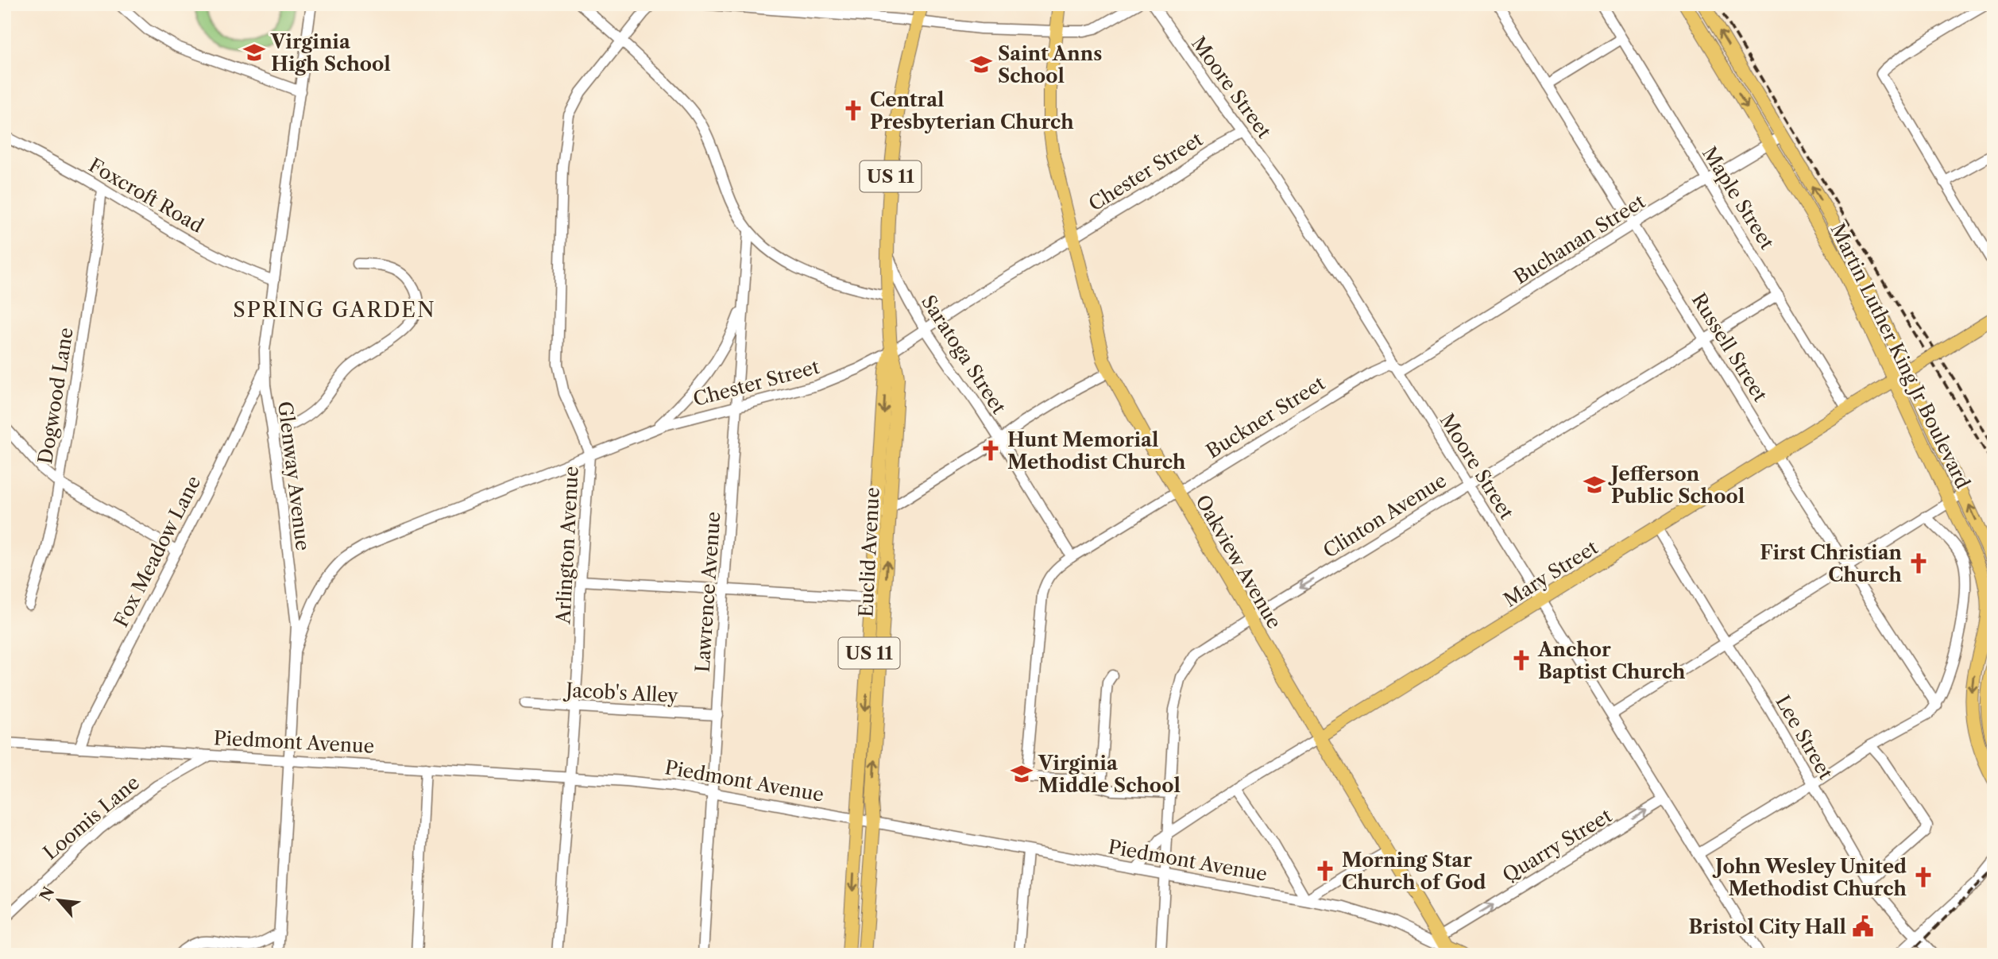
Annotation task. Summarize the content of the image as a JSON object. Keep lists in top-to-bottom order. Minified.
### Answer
{"streets":{"main road":["US 11","Martin Luther King Jr Boulevard","Euclid Avenue","Oakview Avenue","Mary Street","Piedmont Avenue"],"street":["Moore Street","Chester Street","Foxcroft Road","Maple Street","Buchanan Street","Russell Street","Saratoga Street","Dogwood Lane","Buckner Street","Glenway Avenue","Clinton Avenue","Arlington Avenue","Fox Meadow Lane","Lawrence Avenue","Jacob's Alley","Lee Street","Loomis Lane","Quarry Street"]},"crossings":[["Moore Street","Chester Street"],["Moore Street","Buchanan Street"],["Moore Street","Buckner Street"],["Moore Street","Clinton Avenue"],["Moore Street","Mary Street"],["Moore Street","Quarry Street"],["Chester Street","Saratoga Street"],["Chester Street","Glenway Avenue"],["Chester Street","Arlington Avenue"],["Chester Street","Euclid Avenue"],["Chester Street","Oakview Avenue"],["Chester Street","Lawrence Avenue"],["Foxcroft Road","Dogwood Lane"],["Foxcroft Road","Glenway Avenue"],["Maple Street","Buchanan Street"],["Maple Street","Clinton Avenue"],["Maple Street","Mary Street"],["Buchanan Street","Russell Street"],["Buchanan Street","Martin Luther King Jr Boulevard"],["Buchanan Street","Buckner Street"],["Russell Street","Clinton Avenue"],["Russell Street","Mary Street"],["Saratoga Street","Buckner Street"],["Saratoga Street","Euclid Avenue"],["Martin Luther King Jr Boulevard","Mary Street"],["Buckner Street","Oakview Avenue"],["Glenway Avenue","Fox Meadow Lane"],["Glenway Avenue","Piedmont Avenue"],["Clinton Avenue","Oakview Avenue"],["Clinton Avenue","Mary Street"],["Clinton Avenue","Piedmont Avenue"],["Arlington Avenue","Jacob's Alley"],["Arlington Avenue","Piedmont Avenue"],["Fox Meadow Lane","Piedmont Avenue"],["Euclid Avenue","Piedmont Avenue"],["Oakview Avenue","Mary Street"],["Oakview Avenue","Piedmont Avenue"],["Oakview Avenue","Quarry Street"],["Mary Street","Lee Street"],["Mary Street","Piedmont Avenue"],["Lawrence Avenue","Jacob's Alley"],["Lawrence Avenue","Piedmont Avenue"],["Piedmont Avenue","Loomis Lane"],["Piedmont Avenue","Quarry Street"]],"one_way":["Quarry Street"],"districts":["SPRING GARDEN"],"places":{"school or university":["Virginia High School","Saint Anns School","Jefferson Public School","Virginia Middle School"],"church":["Central Presbyterian Church","Hunt Memorial Methodist Church","First Christian Church","Anchor Baptist Church","Morning Star Church of God","John Wesley United Methodist Church"],"public building":["Bristol City Hall"]},"north":"top left"}
